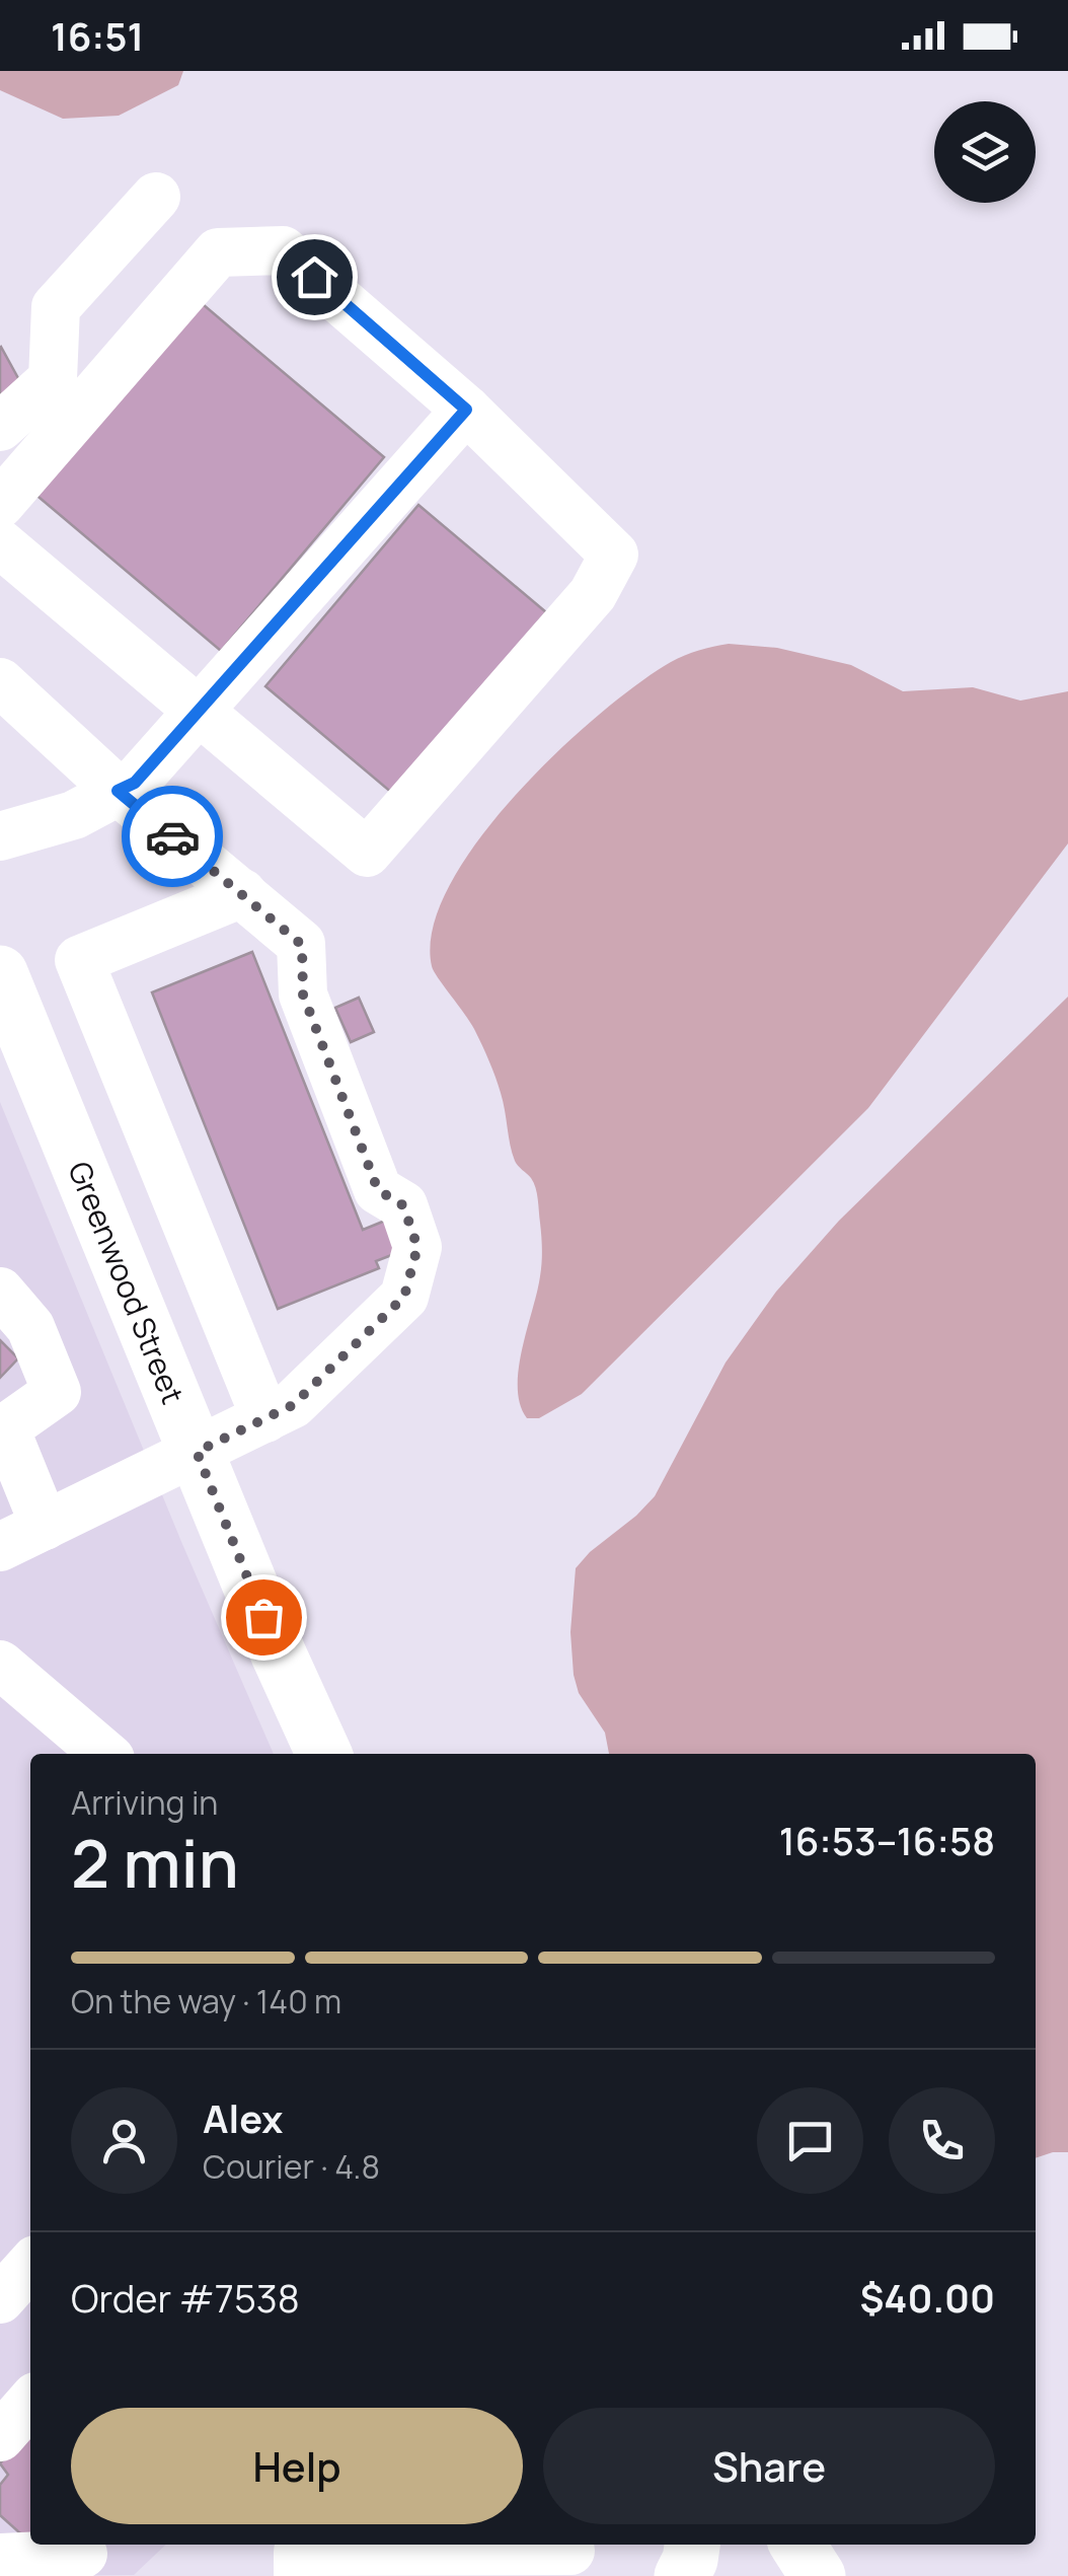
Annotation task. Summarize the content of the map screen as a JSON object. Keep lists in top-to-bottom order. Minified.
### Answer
{"streets":{"main road":["Greenwood Street"]},"page":{"status":"16:51","heading":["2 min","Arriving in","16:53–16:58"],"panel":["Alex","Courier · 4.8","Order #7538","$40.00"],"bar":"On the way · 140 m","buttons":["Help","Share"]}}
